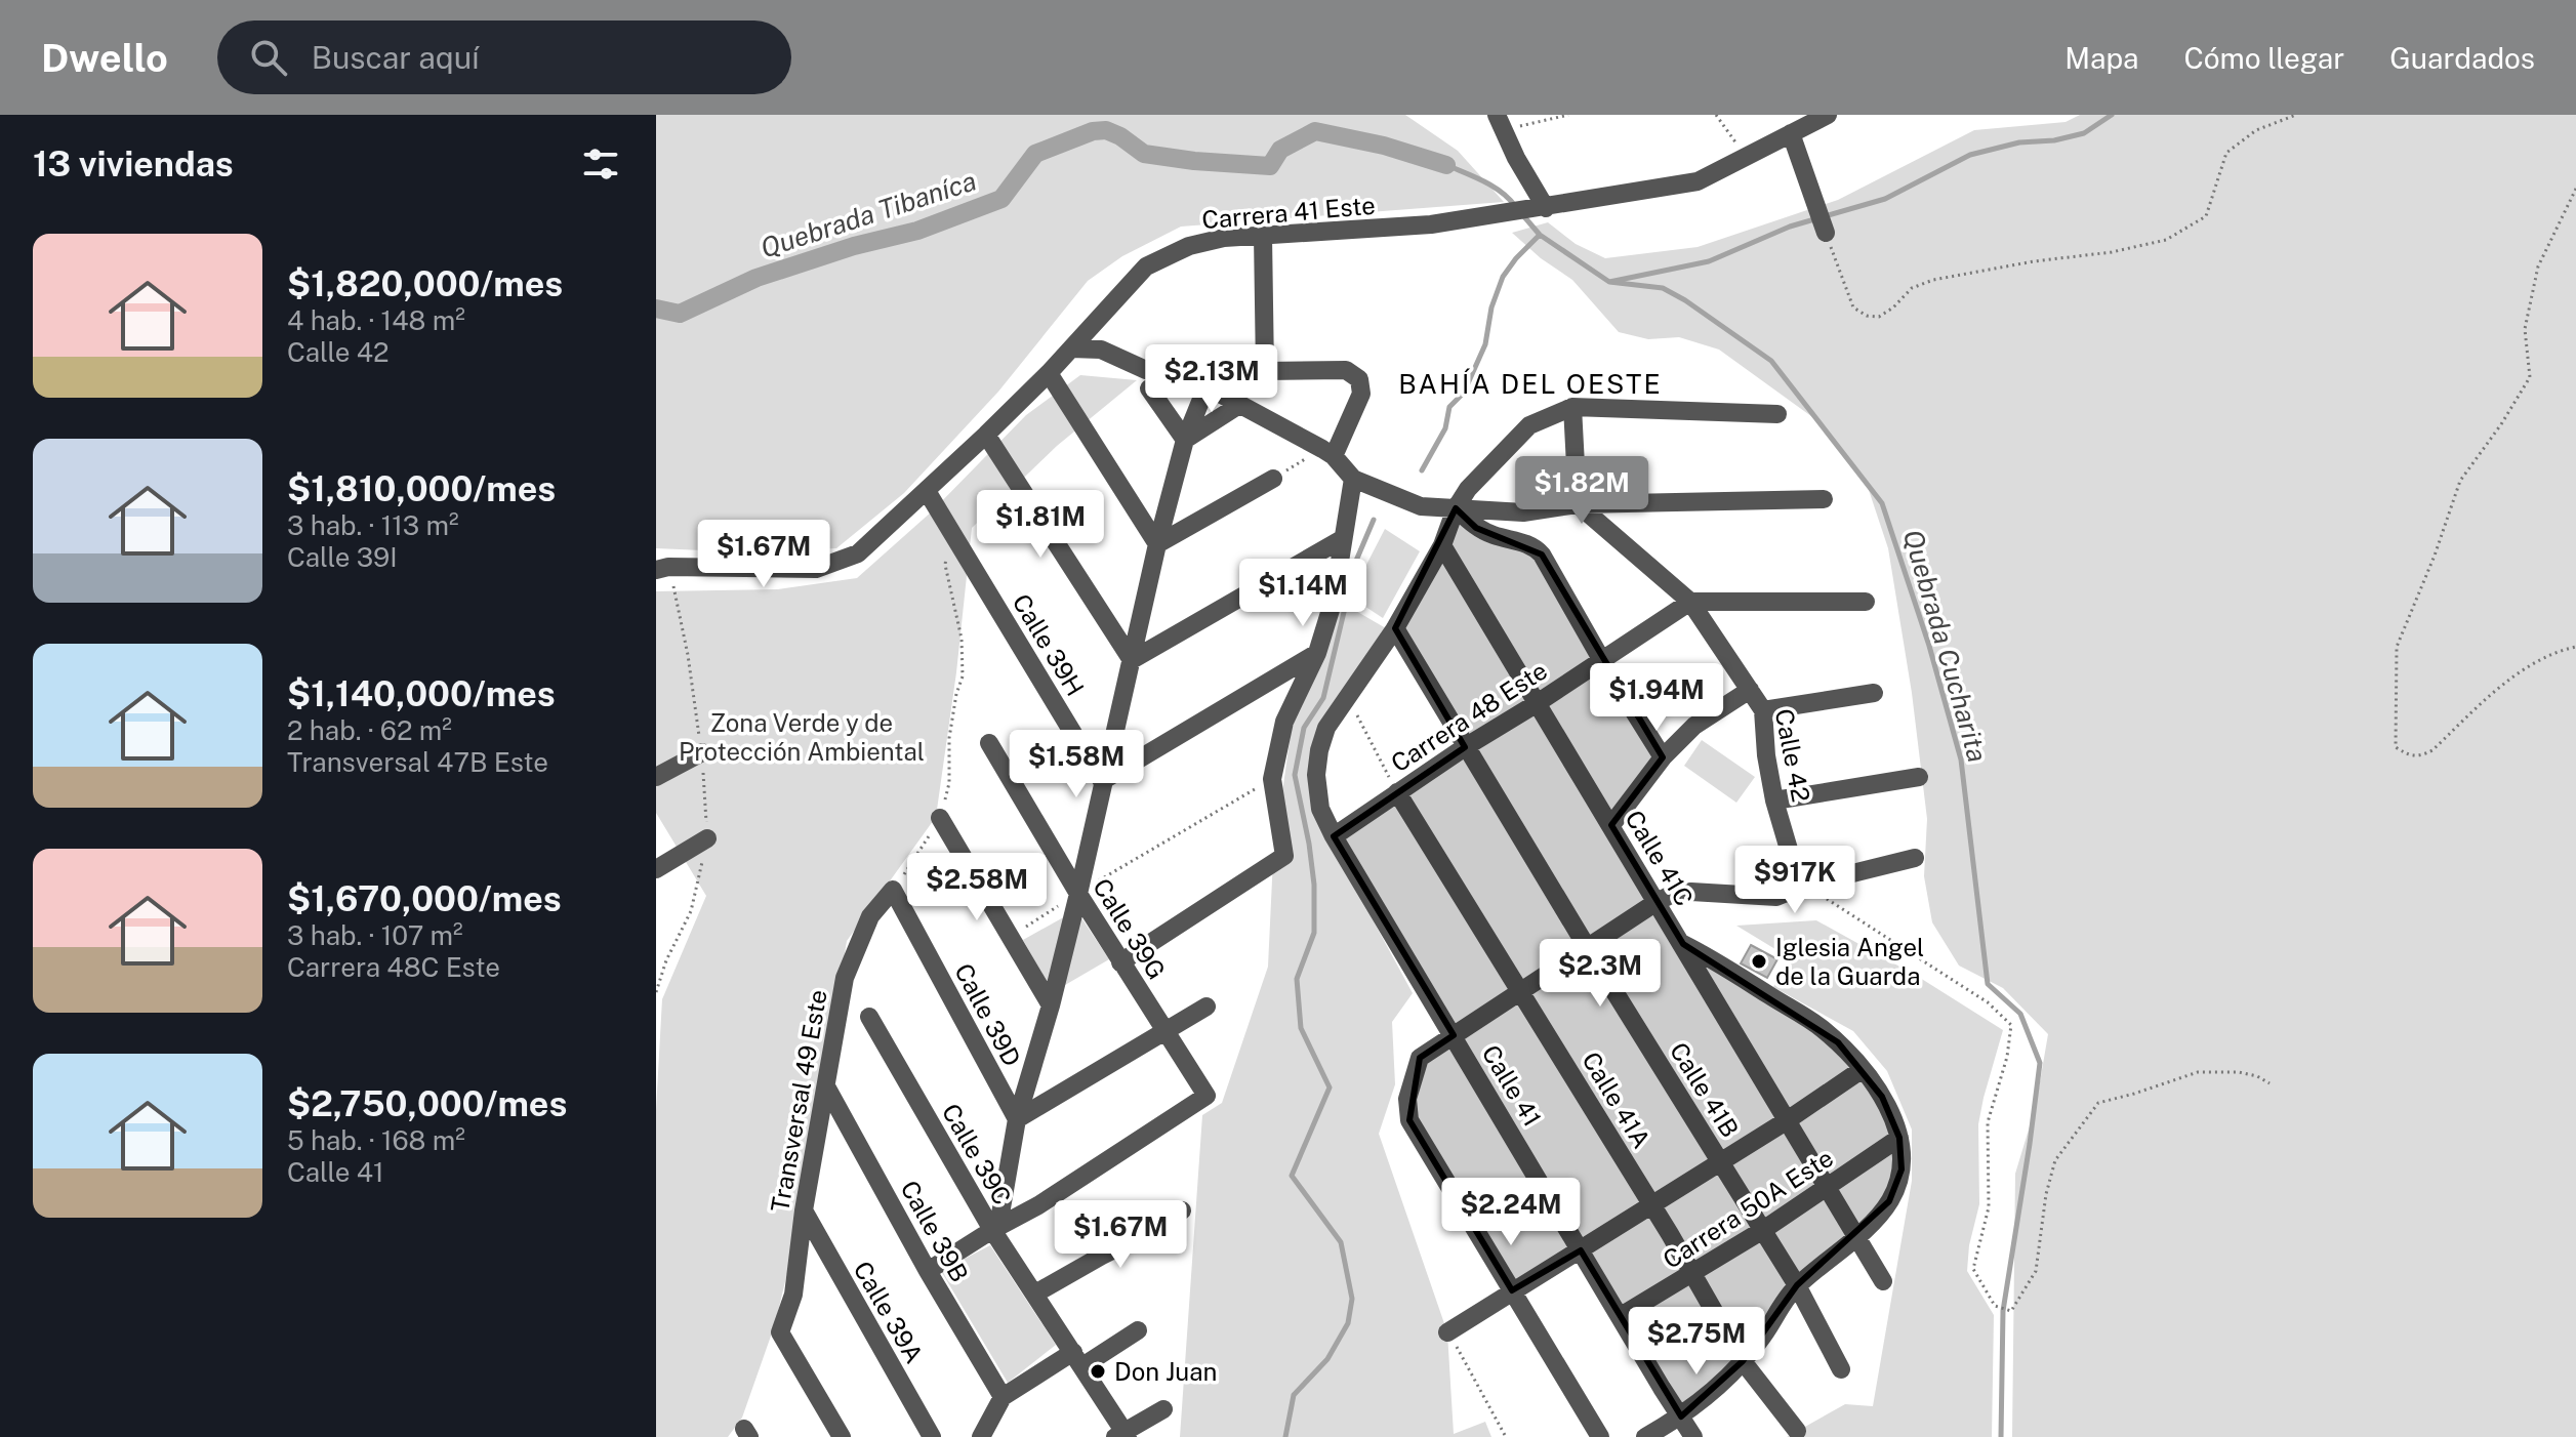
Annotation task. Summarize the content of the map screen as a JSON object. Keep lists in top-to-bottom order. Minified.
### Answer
{"streets":{"street":["Carrera 41 Este","Calle 39H","Carrera 48 Este","Calle 42","Calle 41C","Calle 39G","Calle 39D","Calle 41","Calle 41B","Calle 41A","Transversal 49 Este","Calle 39C","Carrera 50A Este","Calle 39B","Calle 39A"]},"crossings":[["Carrera 41 Este","Calle 39H"],["Carrera 48 Este","Calle 42"],["Carrera 48 Este","Calle 41C"],["Carrera 48 Este","Calle 41"],["Carrera 48 Este","Calle 41B"],["Carrera 48 Este","Calle 41A"],["Calle 41C","Carrera 50A Este"],["Calle 39G","Calle 39C"],["Calle 39D","Transversal 49 Este"],["Calle 41","Carrera 50A Este"],["Calle 41B","Carrera 50A Este"],["Calle 41A","Carrera 50A Este"],["Transversal 49 Este","Calle 39B"],["Transversal 49 Este","Calle 39A"]],"districts":["BAHÍA DEL OESTE"],"water":["Quebrada Tibaníca","Quebrada Cucharita"],"parks":["Zona Verde y de Protección Ambiental"],"places":["Iglesia Angel de la Guarda","Don Juan"],"page":{"header":"Dwello","search":"Buscar aquí","nav":["Mapa","Cómo llegar","Guardados"],"heading":"13 viviendas","list":[{"name":"$1,820,000/mes","note":"4 hab. · 148 m² · Calle 42"},{"name":"$1,810,000/mes","note":"3 hab. · 113 m² · Calle 39I"},{"name":"$1,140,000/mes","note":"2 hab. · 62 m² · Transversal 47B Este"},{"name":"$1,670,000/mes","note":"3 hab. · 107 m² · Carrera 48C Este"},{"name":"$2,750,000/mes","note":"5 hab. · 168 m² · Calle 41"}],"price":["$2.13M","$1.82M","$1.81M","$1.67M","$1.14M","$1.94M","$1.58M","$917K","$2.58M","$2.3M","$2.24M","$1.67M","$2.75M"]}}
